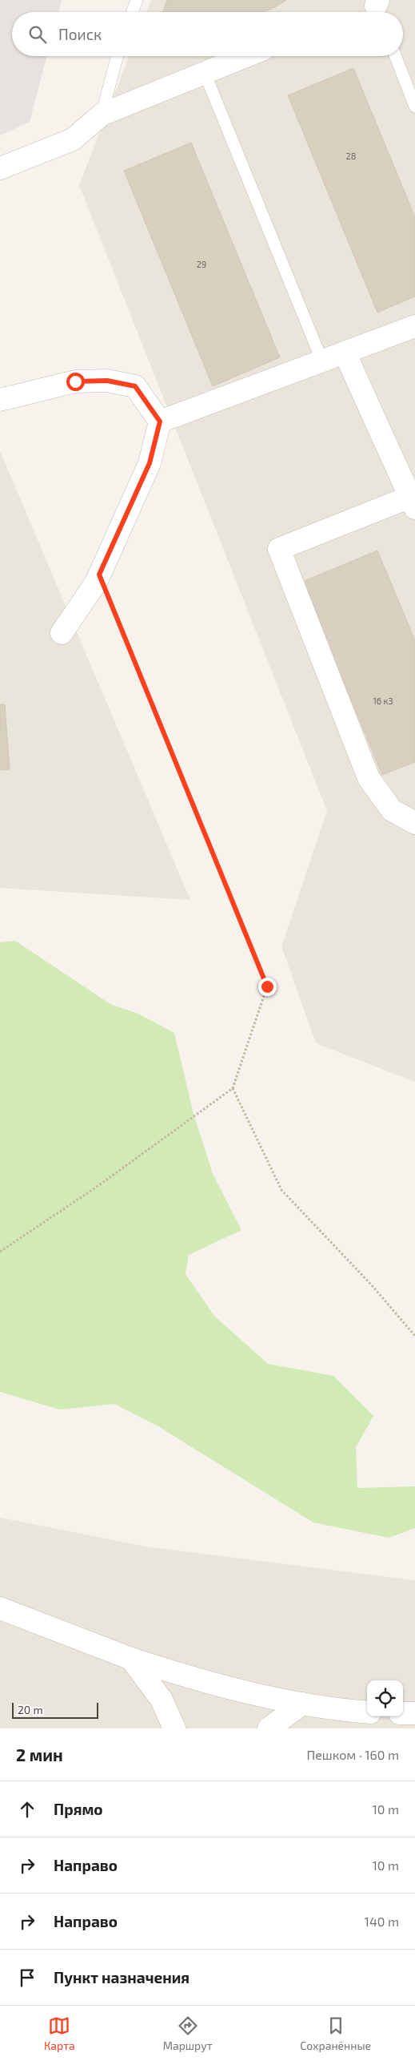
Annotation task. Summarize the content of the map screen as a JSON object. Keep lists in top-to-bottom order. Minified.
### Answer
{"house_numbers":["28","29","16 к3"],"scale_bar":"20 m","page":{"search":"Поиск","scale":"20 m","heading":["2 мин","Пешком · 160 m"],"list":[["Прямо","10 m"],["Направо","10 m"],["Направо","140 m"],"Пункт назначения"],"nav":["Карта","Маршрут","Сохранённые"]}}
